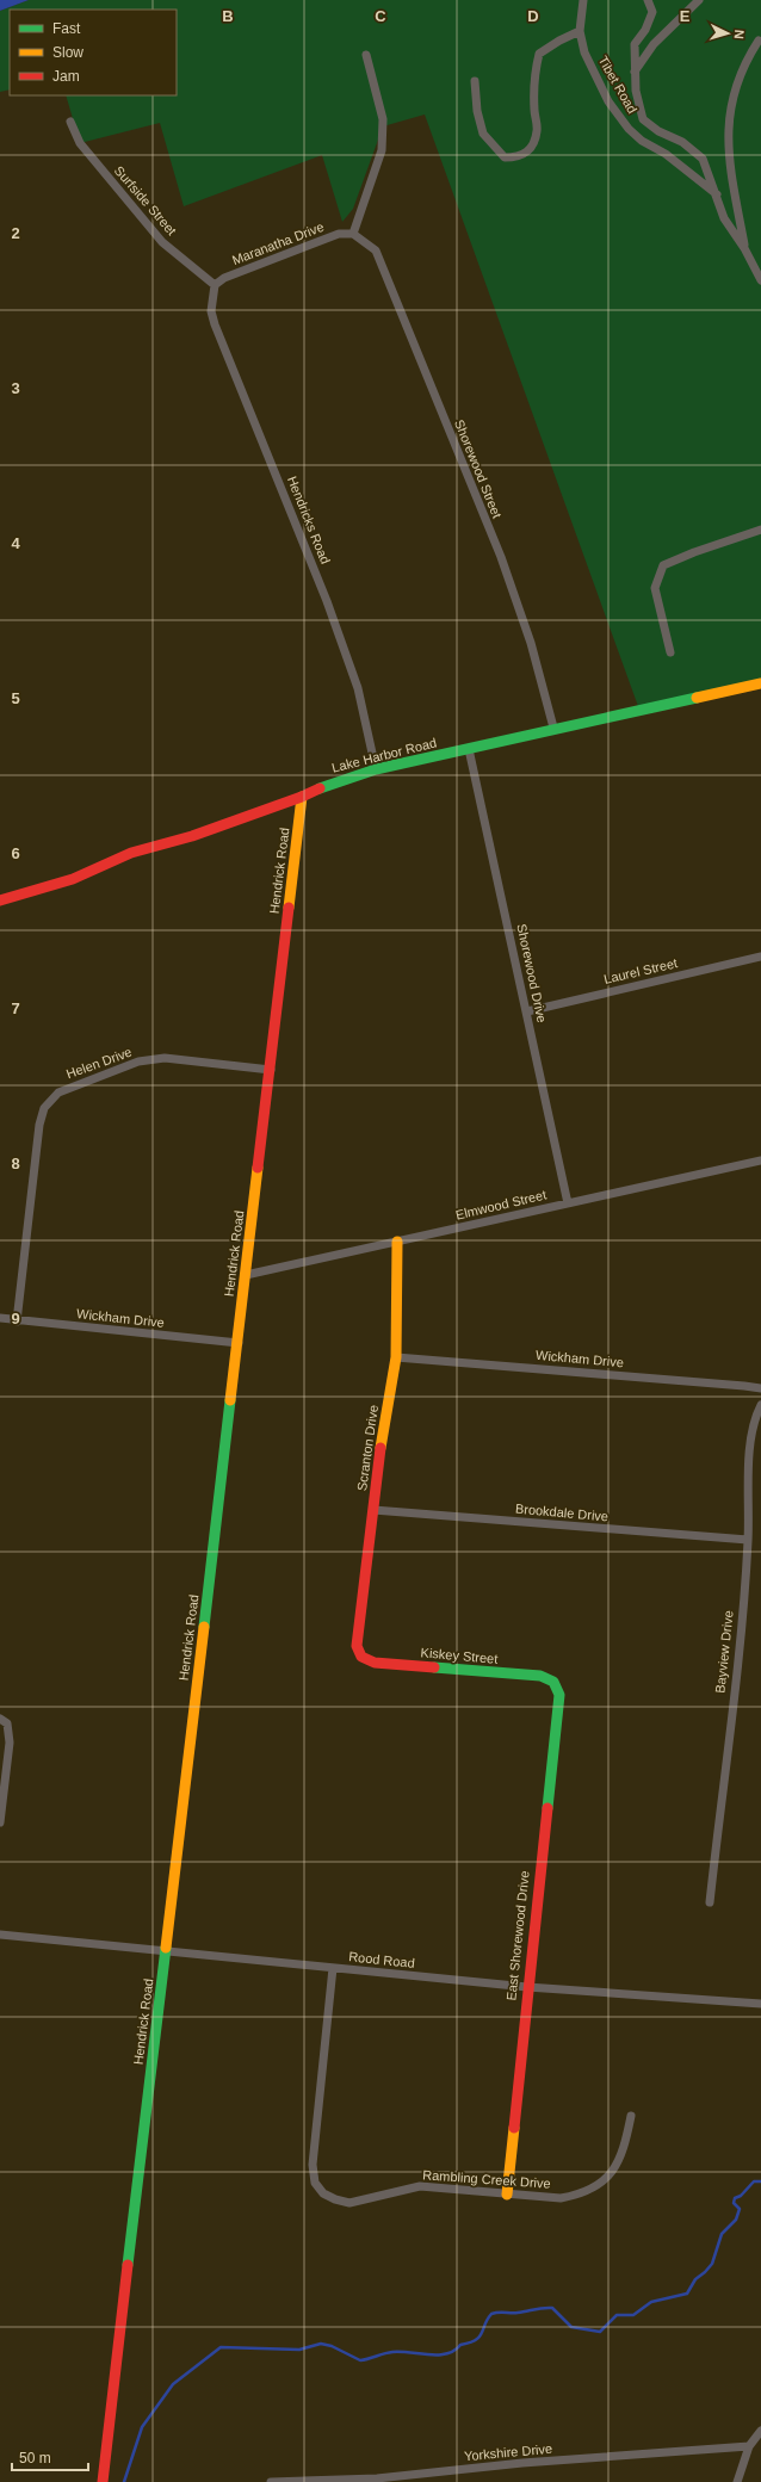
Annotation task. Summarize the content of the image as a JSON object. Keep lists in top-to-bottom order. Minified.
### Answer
{"streets":{"street":["Tibet Road","Surfside Street","Maranatha Drive","Shorewood Street","Hendricks Road","Lake Harbor Road","Hendrick Road","Laurel Street","Shorewood Drive","Helen Drive","Elmwood Street","Wickham Drive","Scranton Drive","Brookdale Drive","Bayview Drive","Kiskey Street","East Shorewood Drive","Rood Road","Rambling Creek Drive","Yorkshire Drive"]},"crossings":[["Surfside Street","Maranatha Drive"],["Surfside Street","Hendricks Road"],["Maranatha Drive","Shorewood Street"],["Maranatha Drive","Hendricks Road"],["Shorewood Street","Lake Harbor Road"],["Hendricks Road","Lake Harbor Road"],["Lake Harbor Road","Hendrick Road"],["Lake Harbor Road","Shorewood Drive"],["Hendrick Road","Helen Drive"],["Hendrick Road","Elmwood Street"],["Hendrick Road","Wickham Drive"],["Hendrick Road","Rood Road"],["Laurel Street","Shorewood Drive"],["Shorewood Drive","Elmwood Street"],["Helen Drive","Wickham Drive"],["Elmwood Street","Scranton Drive"],["Wickham Drive","Scranton Drive"],["Scranton Drive","Brookdale Drive"],["Scranton Drive","Kiskey Street"],["Brookdale Drive","Bayview Drive"],["Kiskey Street","East Shorewood Drive"],["East Shorewood Drive","Rood Road"],["East Shorewood Drive","Rambling Creek Drive"],["Rood Road","Rambling Creek Drive"]],"legend":["Fast","Slow","Jam"],"scale_bar":"50 m","north":"right","grid":{"columns":["B","C","D","E"],"rows":["2","3","4","5","6","7","8","9"]}}
